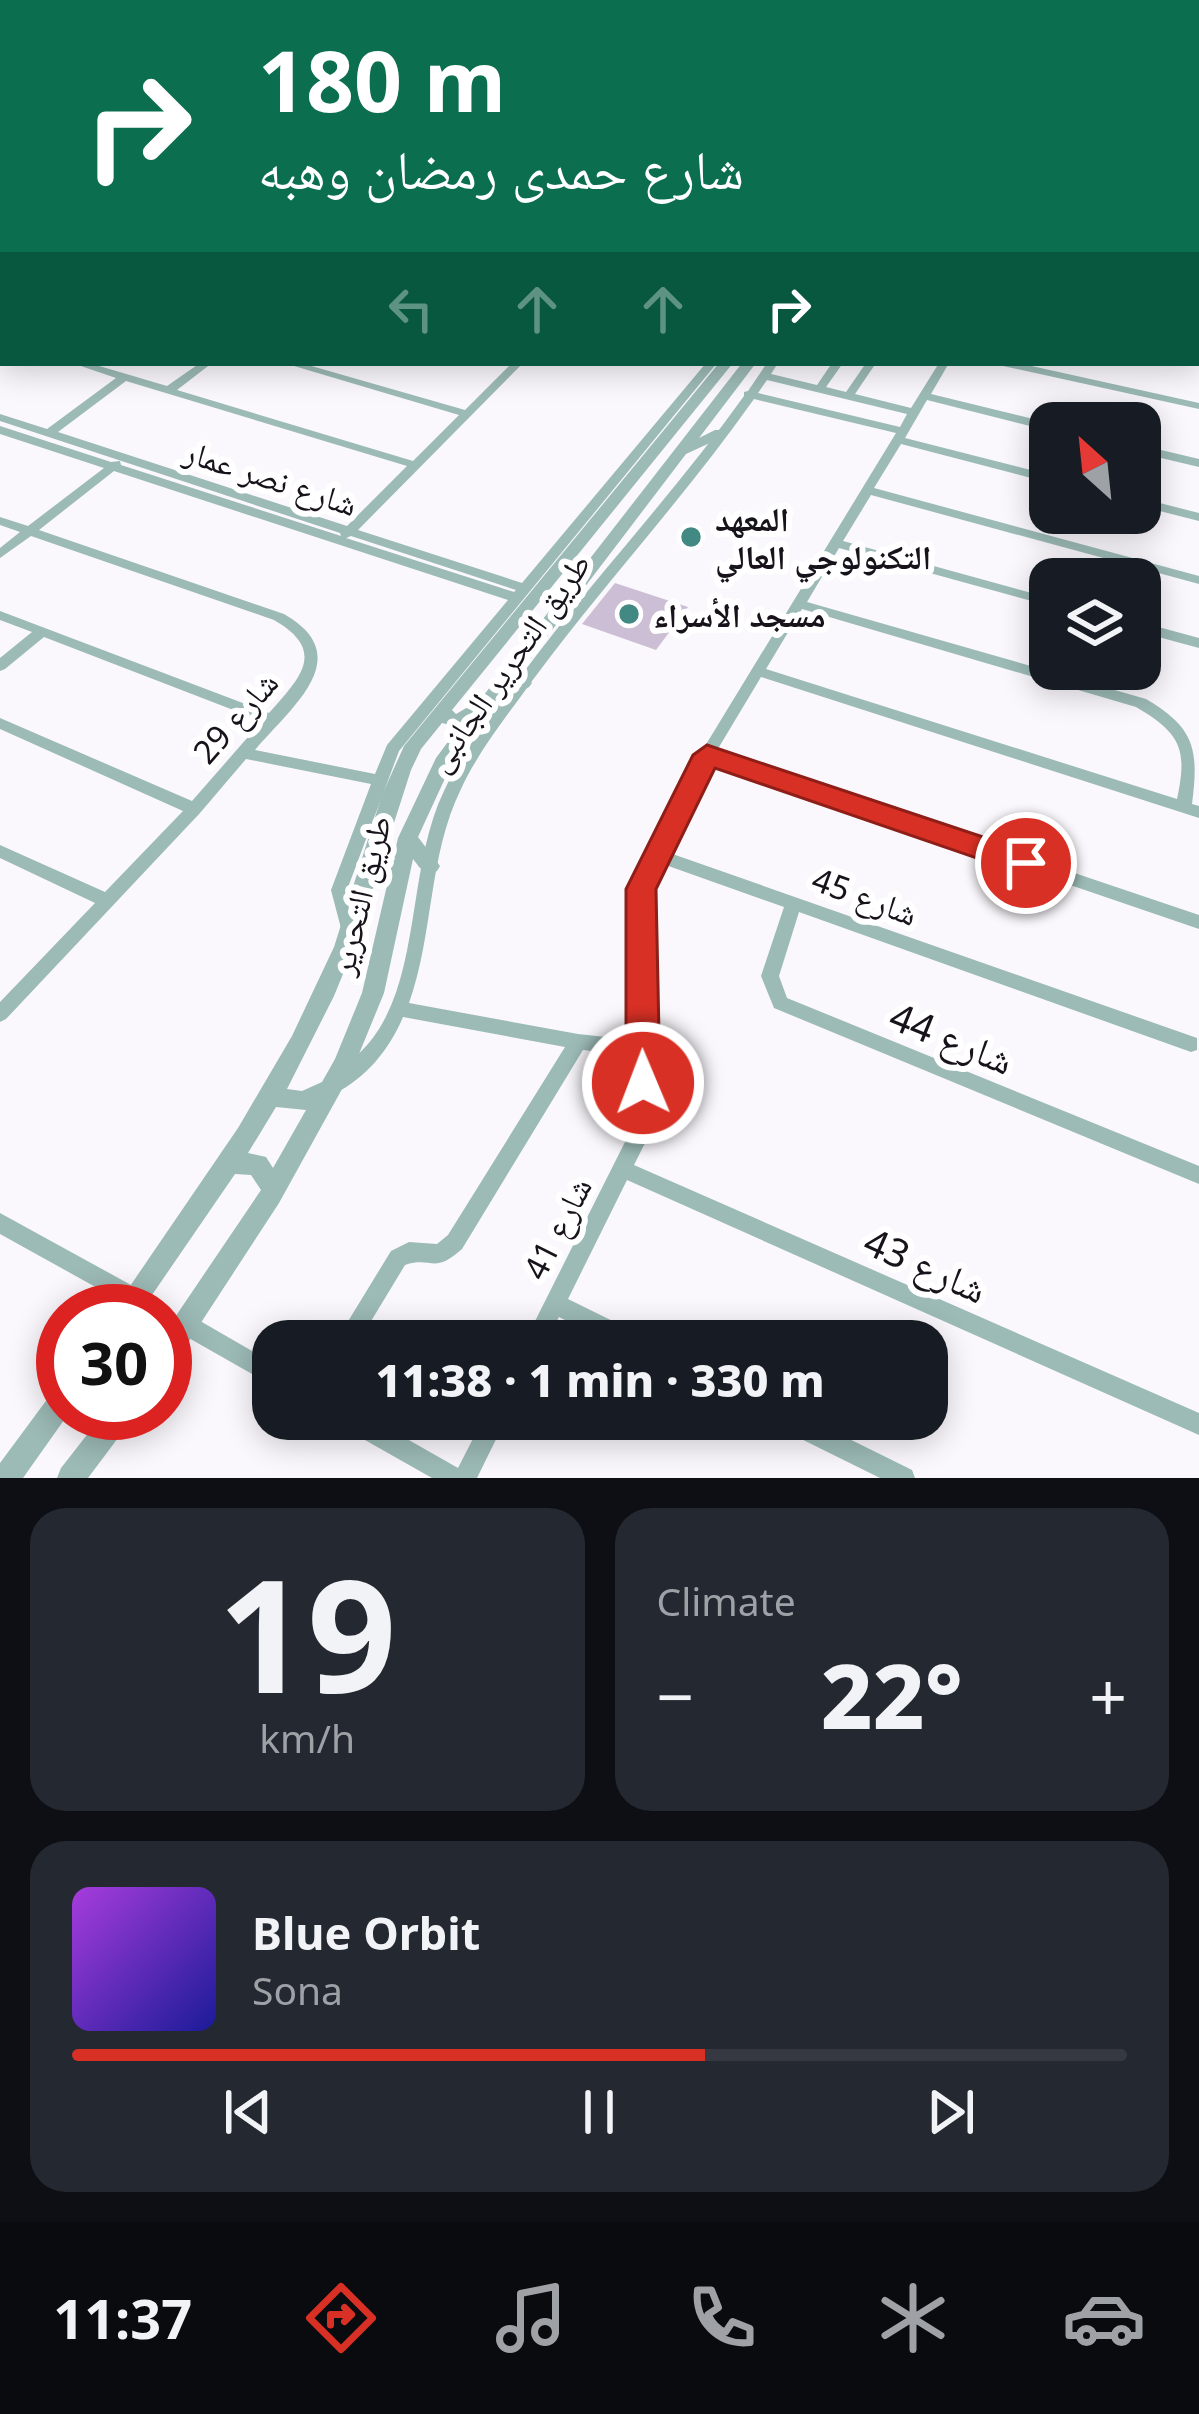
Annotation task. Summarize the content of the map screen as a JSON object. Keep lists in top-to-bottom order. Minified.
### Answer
{"streets":{"street":["شارع نصر عمار","طريق التحرير الجانبى","شارع 29","طريق التحرير","شارع 45","شارع 44","شارع 41","شارع 43"]},"crossings":[["شارع نصر عمار","طريق التحرير الجانبى"],["طريق التحرير الجانبى","طريق التحرير"],["شارع 45","شارع 44"],["شارع 45","شارع 41"],["شارع 41","شارع 43"]],"places":["المعهد التكنولوجي العالي","مسجد الأسراء"],"north":"top left","page":{"turn":["180 m","شارع حمدى رمضان وهبه"],"limit":"30","trip":"11:38 · 1 min · 330 m","tile":[["19","km/h"],"Climate"],"heat":["−","22°","+"],"song":["Blue Orbit","Sona"],"tabs":"11:37"}}
